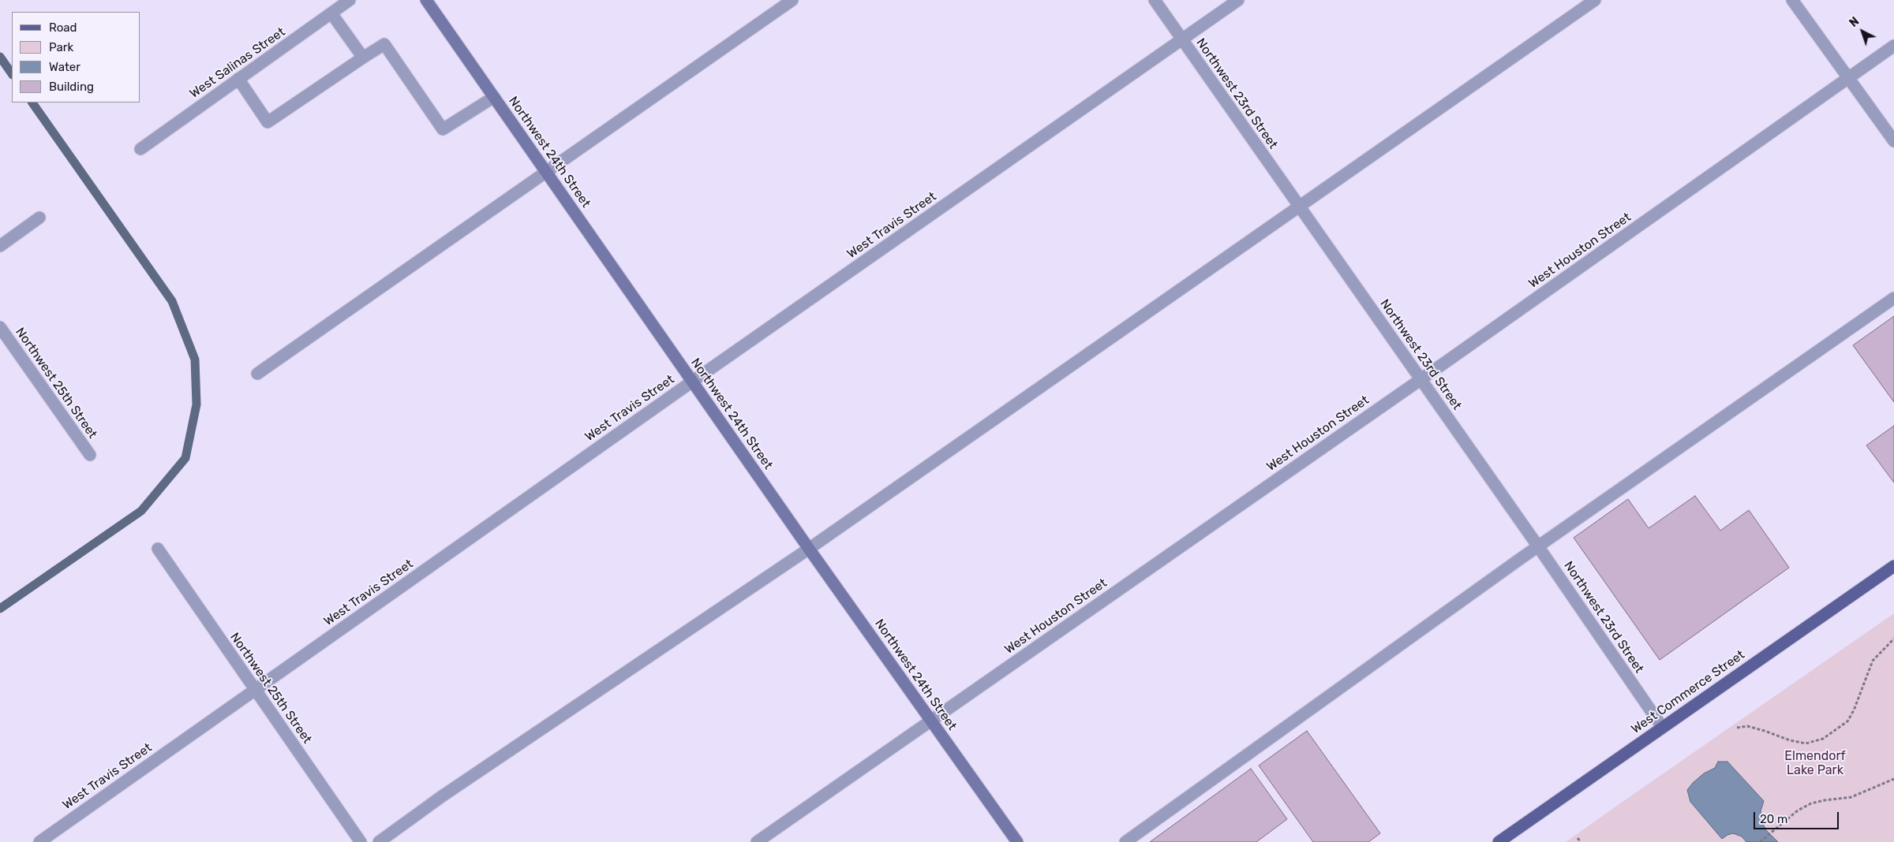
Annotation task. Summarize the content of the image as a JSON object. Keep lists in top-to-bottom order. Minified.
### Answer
{"streets":{"main road":["Northwest 24th Street","West Commerce Street"],"street":["West Salinas Street","Northwest 23rd Street","West Travis Street","West Houston Street","Northwest 25th Street"]},"crossings":[["Northwest 23rd Street","West Travis Street"],["Northwest 23rd Street","West Houston Street"],["Northwest 23rd Street","West Commerce Street"],["Northwest 24th Street","West Travis Street"],["Northwest 24th Street","West Houston Street"],["West Travis Street","Northwest 25th Street"]],"parks":["Elmendorf Lake Park"],"legend":["Road","Park","Water","Building"],"scale_bar":"20 m","north":"top left"}
